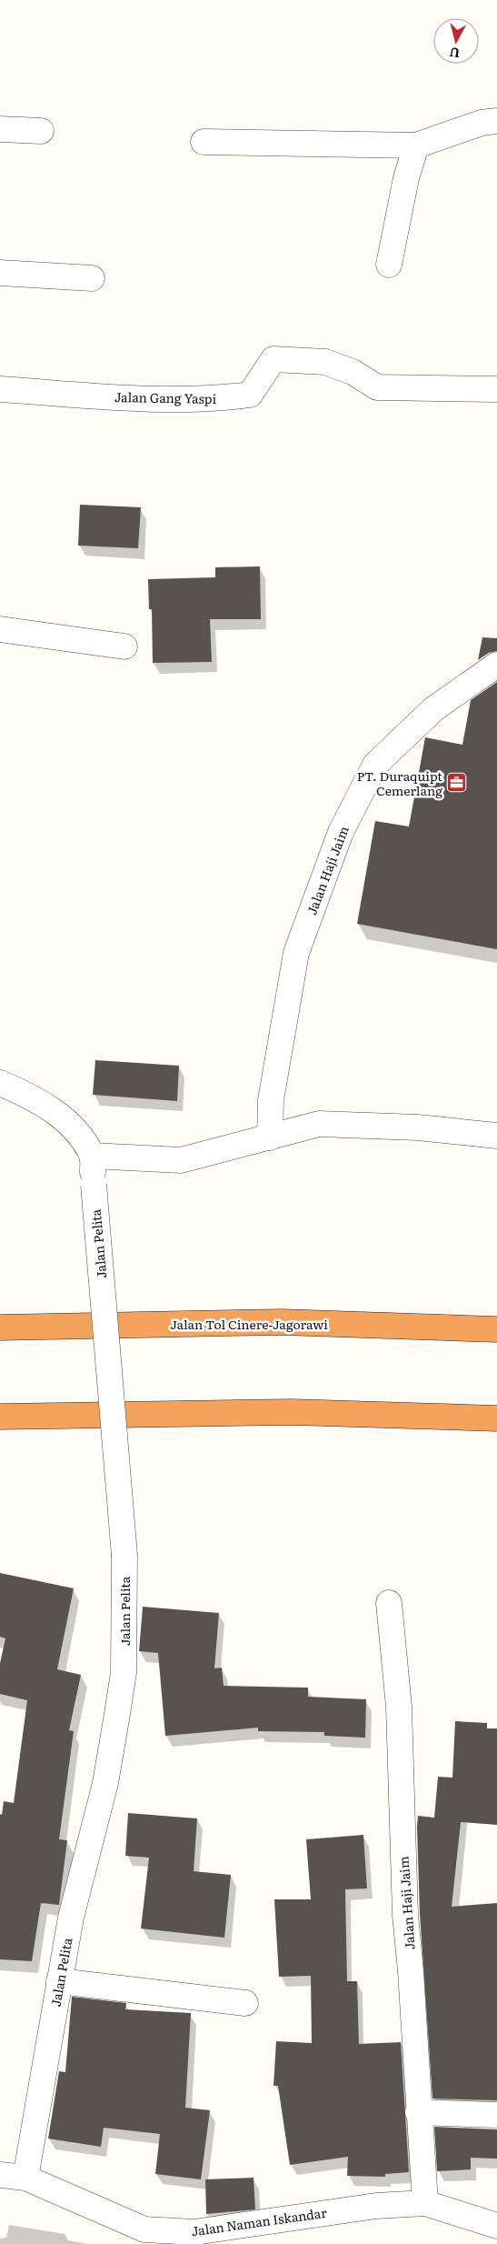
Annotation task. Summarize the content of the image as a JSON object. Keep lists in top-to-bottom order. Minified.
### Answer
{"streets":{"highway":["Jalan Tol Cinere-Jagorawi"],"street":["Jalan Gang Yaspi","Jalan Haji Jaim","Jalan Pelita","Jalan Naman Iskandar"]},"crossings":[["Jalan Haji Jaim","Jalan Naman Iskandar"],["Jalan Pelita","Jalan Naman Iskandar"]],"places":{"office":["PT. Duraquipt Cemerlang"]},"north":"bottom"}
